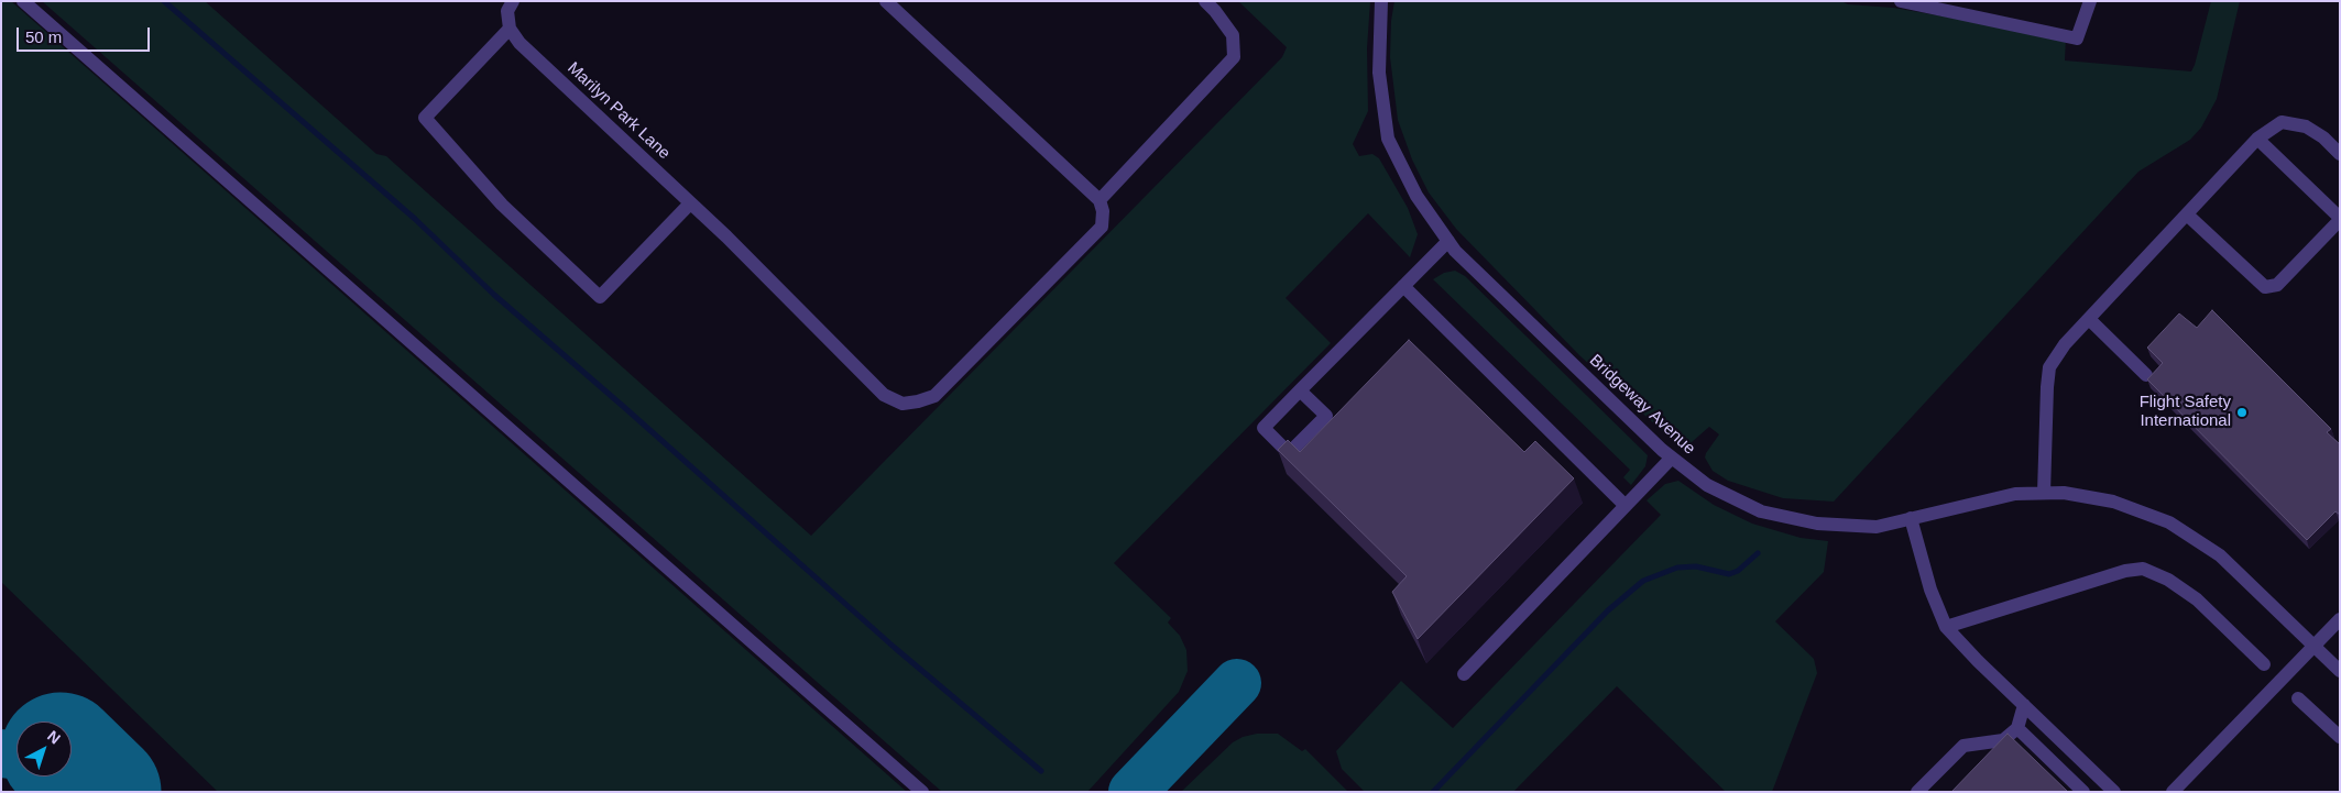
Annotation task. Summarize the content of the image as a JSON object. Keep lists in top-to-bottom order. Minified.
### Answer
{"streets":{"street":["Marilyn Park Lane","Bridgeway Avenue"]},"places":["Flight Safety International"],"scale_bar":"50 m","north":"top right"}
